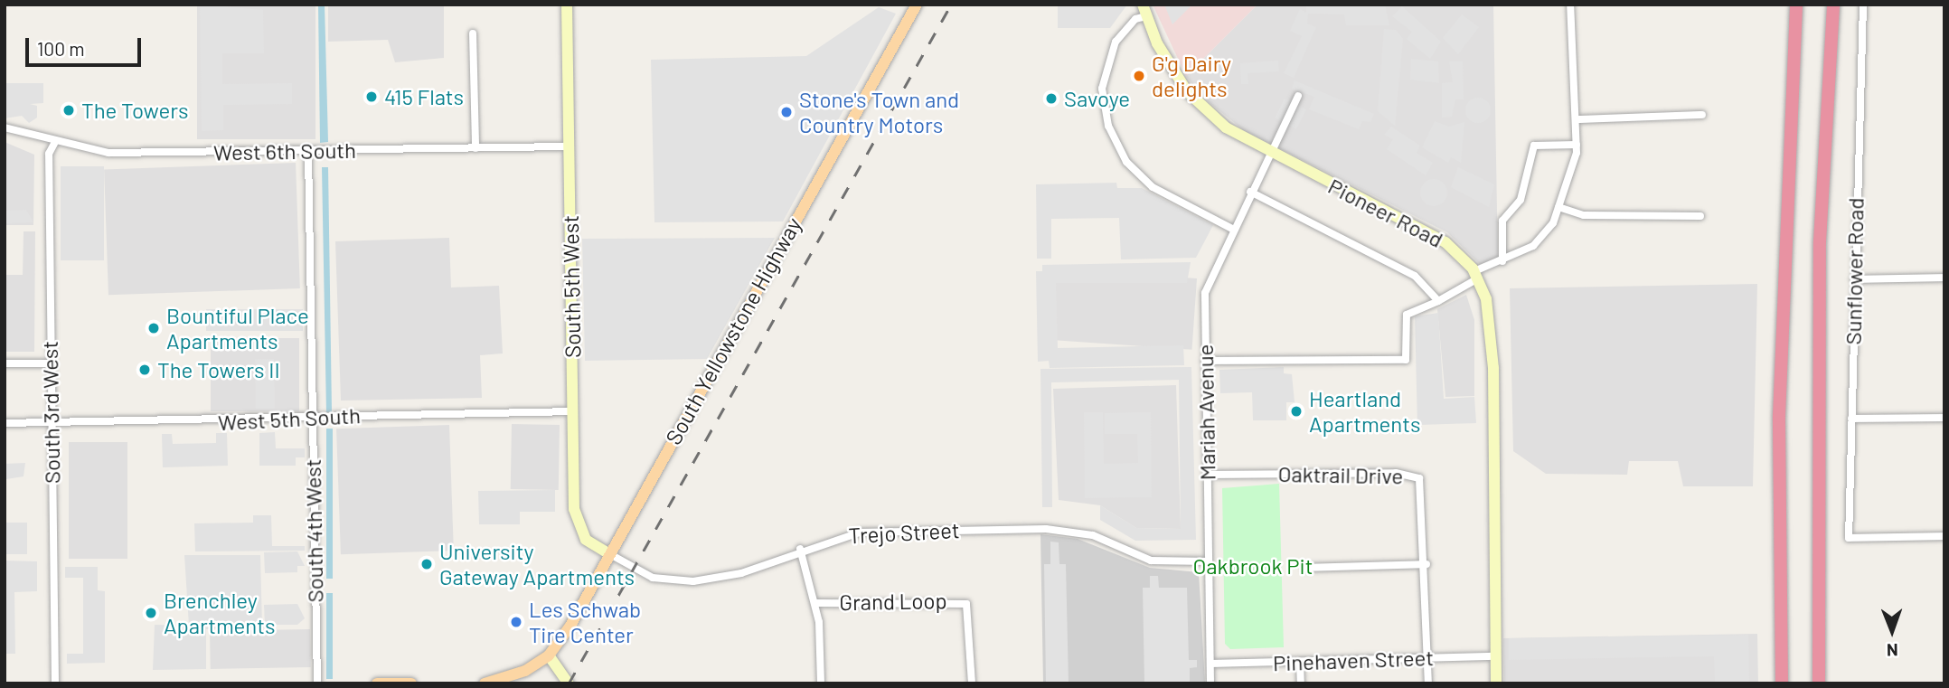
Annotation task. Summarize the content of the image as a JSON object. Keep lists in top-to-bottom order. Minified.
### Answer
{"streets":{"main road":["South Yellowstone Highway"],"street":["West 6th South","Pioneer Road","Sunflower Road","South 5th West","South 3rd West","Mariah Avenue","West 5th South","Oaktrail Drive","South 4th West","Trejo Street","Grand Loop","Pinehaven Street"]},"crossings":[["West 6th South","South 5th West"],["West 6th South","South 3rd West"],["West 6th South","South 4th West"],["Pioneer Road","Mariah Avenue"],["South 5th West","South Yellowstone Highway"],["South 5th West","West 5th South"],["South 5th West","Trejo Street"],["South Yellowstone Highway","Trejo Street"],["South 3rd West","West 5th South"],["Mariah Avenue","Oaktrail Drive"],["Mariah Avenue","Trejo Street"],["Mariah Avenue","Pinehaven Street"],["West 5th South","South 4th West"],["Oaktrail Drive","Pinehaven Street"],["Trejo Street","Grand Loop"]],"parks":["Oakbrook Pit"],"places":["G'g Dairy delights","415 Flats","Savoye","The Towers","Stone's Town and Country Motors","Bountiful Place Apartments","The Towers II","Heartland Apartments","University Gateway Apartments","Brenchley Apartments","Les Schwab Tire Center"],"scale_bar":"100 m","north":"bottom"}
